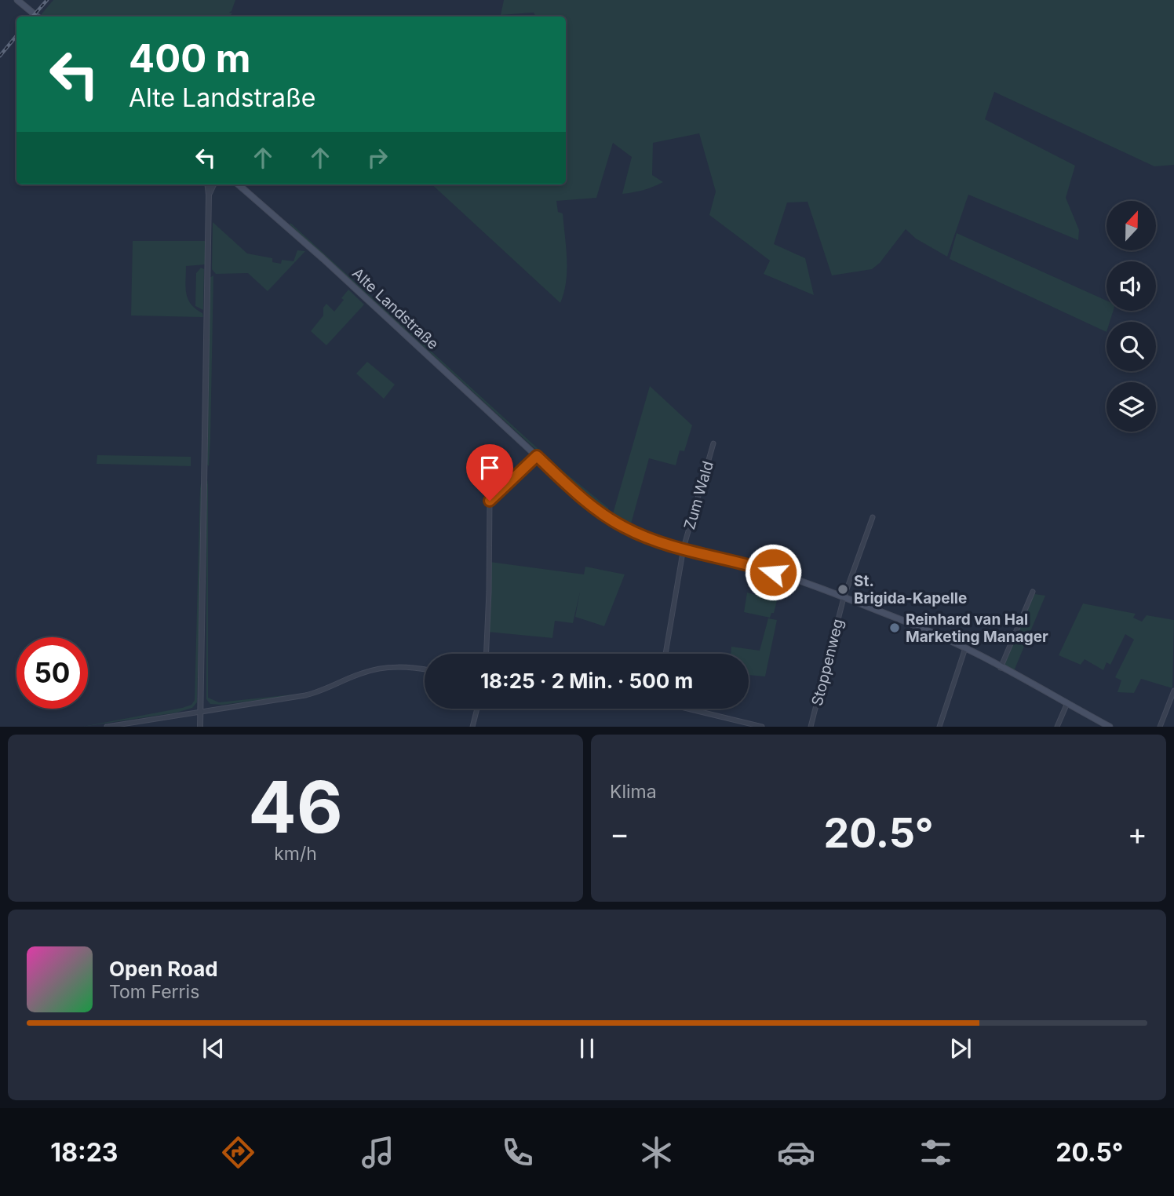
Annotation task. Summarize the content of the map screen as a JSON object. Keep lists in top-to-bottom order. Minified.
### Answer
{"streets":{"main road":["Alte Landstraße"],"street":["Zum Wald","Stoppenweg"]},"crossings":[["Alte Landstraße","Zum Wald"],["Alte Landstraße","Stoppenweg"]],"places":["St. Brigida-Kapelle","Reinhard van Hal Marketing Manager"],"north":"top","page":{"turn":["400 m","Alte Landstraße"],"limit":"50","trip":"18:25 · 2 Min. · 500 m","tile":[["46","km/h"],"Klima"],"heat":["−","20.5°","+"],"song":["Open Road","Tom Ferris"],"tabs":["18:23","20.5°"]}}
